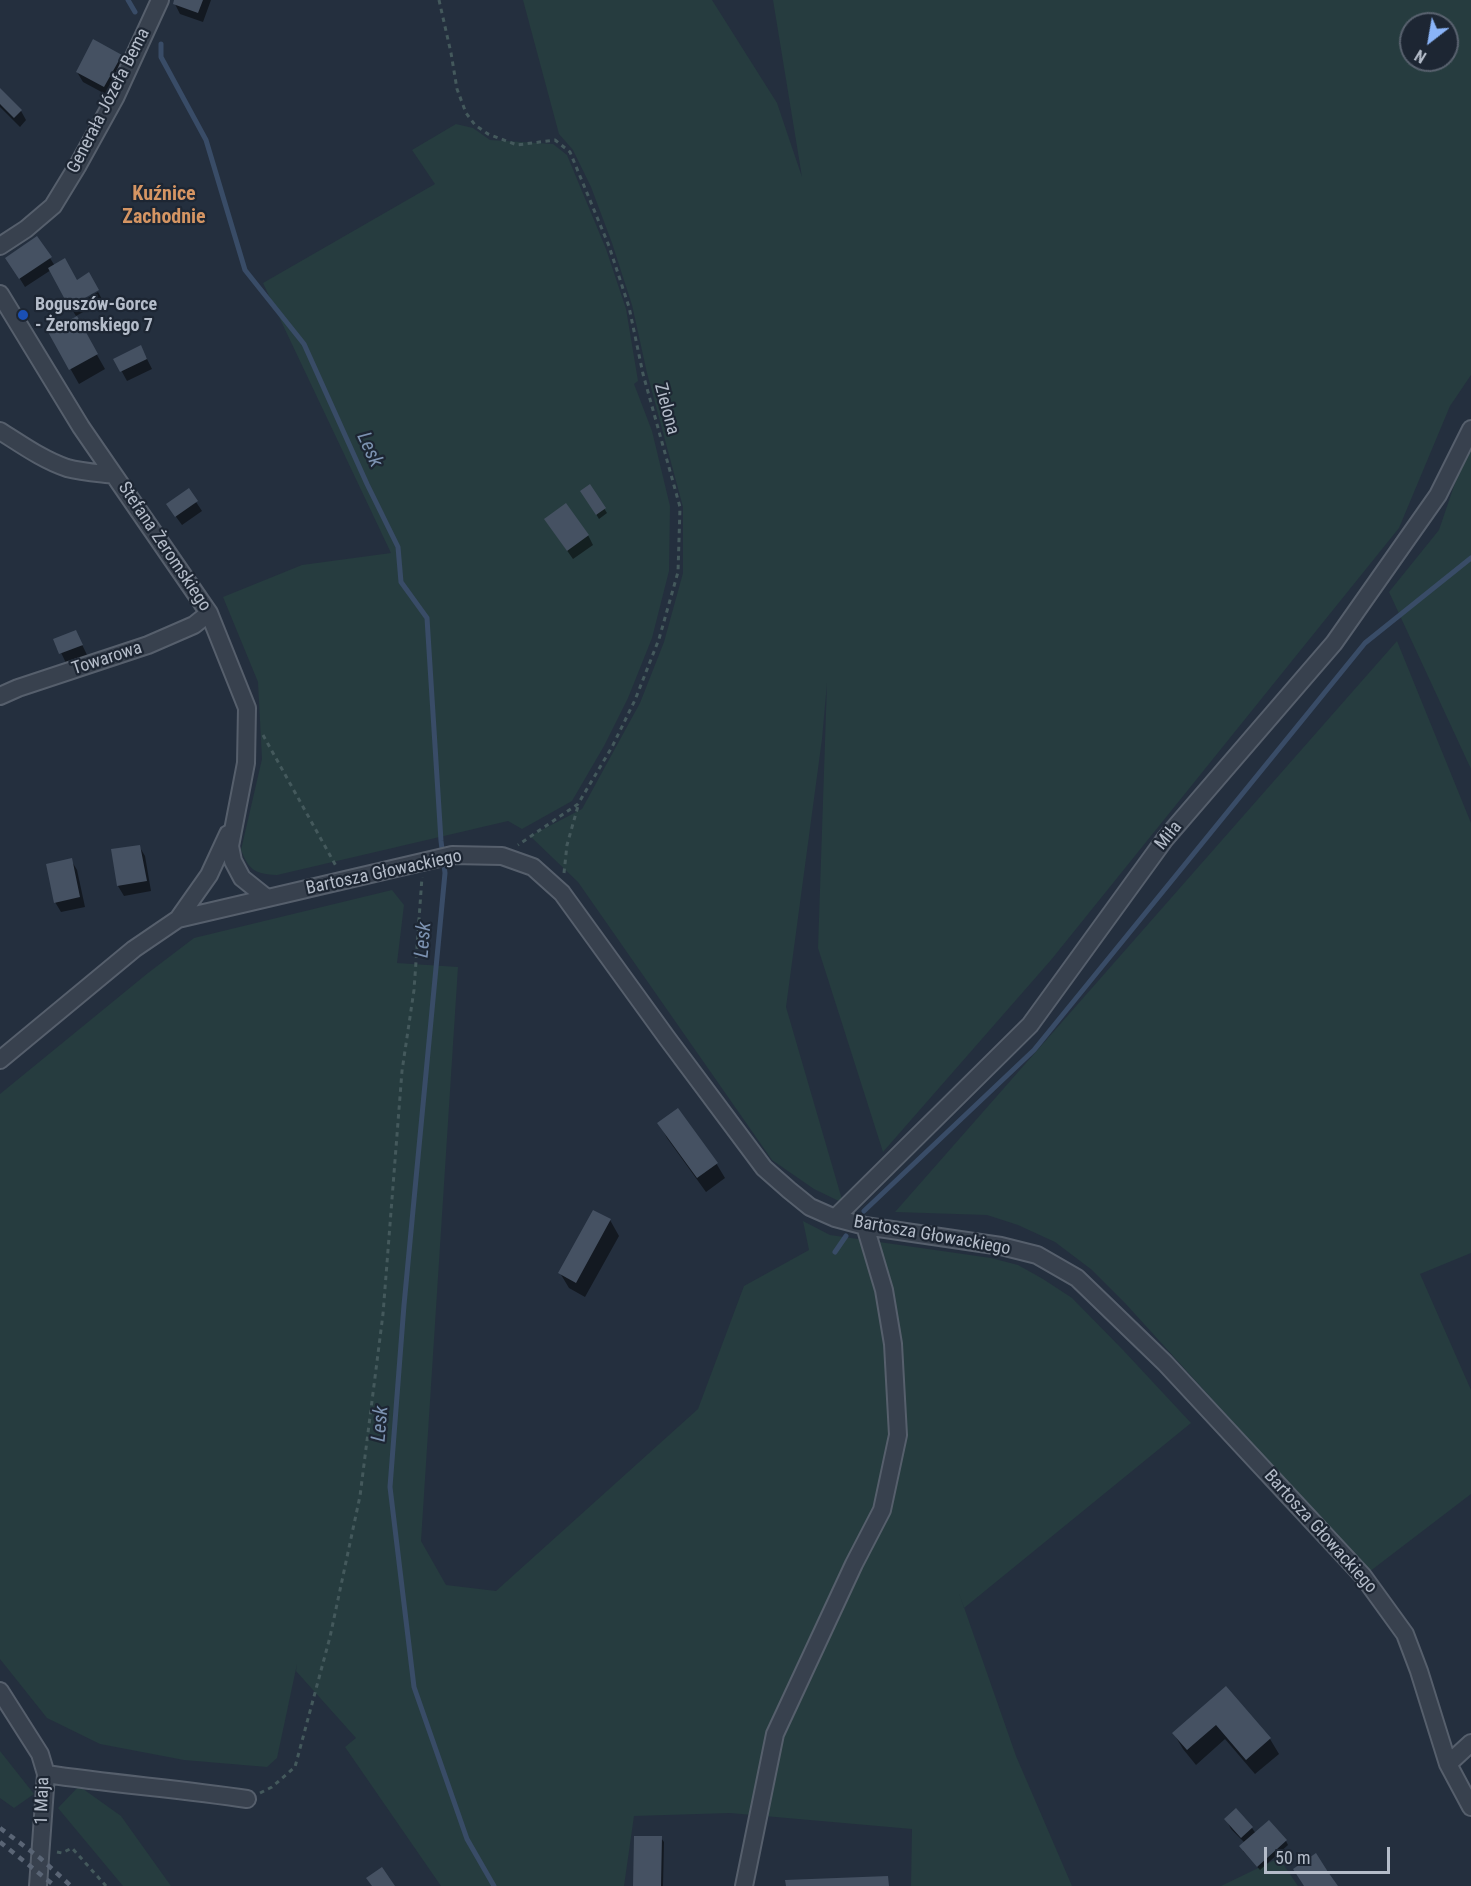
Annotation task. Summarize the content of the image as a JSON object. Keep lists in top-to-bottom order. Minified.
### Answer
{"streets":{"street":["Generała Józefa Bema","Stefana Żeromskiego","Towarowa","Miła","Bartosza Głowackiego","1 Maja"],"path":["Zielona"]},"crossings":[["Zielona","Bartosza Głowackiego"],["Stefana Żeromskiego","Towarowa"],["Stefana Żeromskiego","Bartosza Głowackiego"],["Miła","Bartosza Głowackiego"]],"districts":["Kuźnice Zachodnie"],"water":["Lesk"],"places":["Boguszów-Gorce - Żeromskiego 7"],"scale_bar":"50 m","north":"bottom left"}
